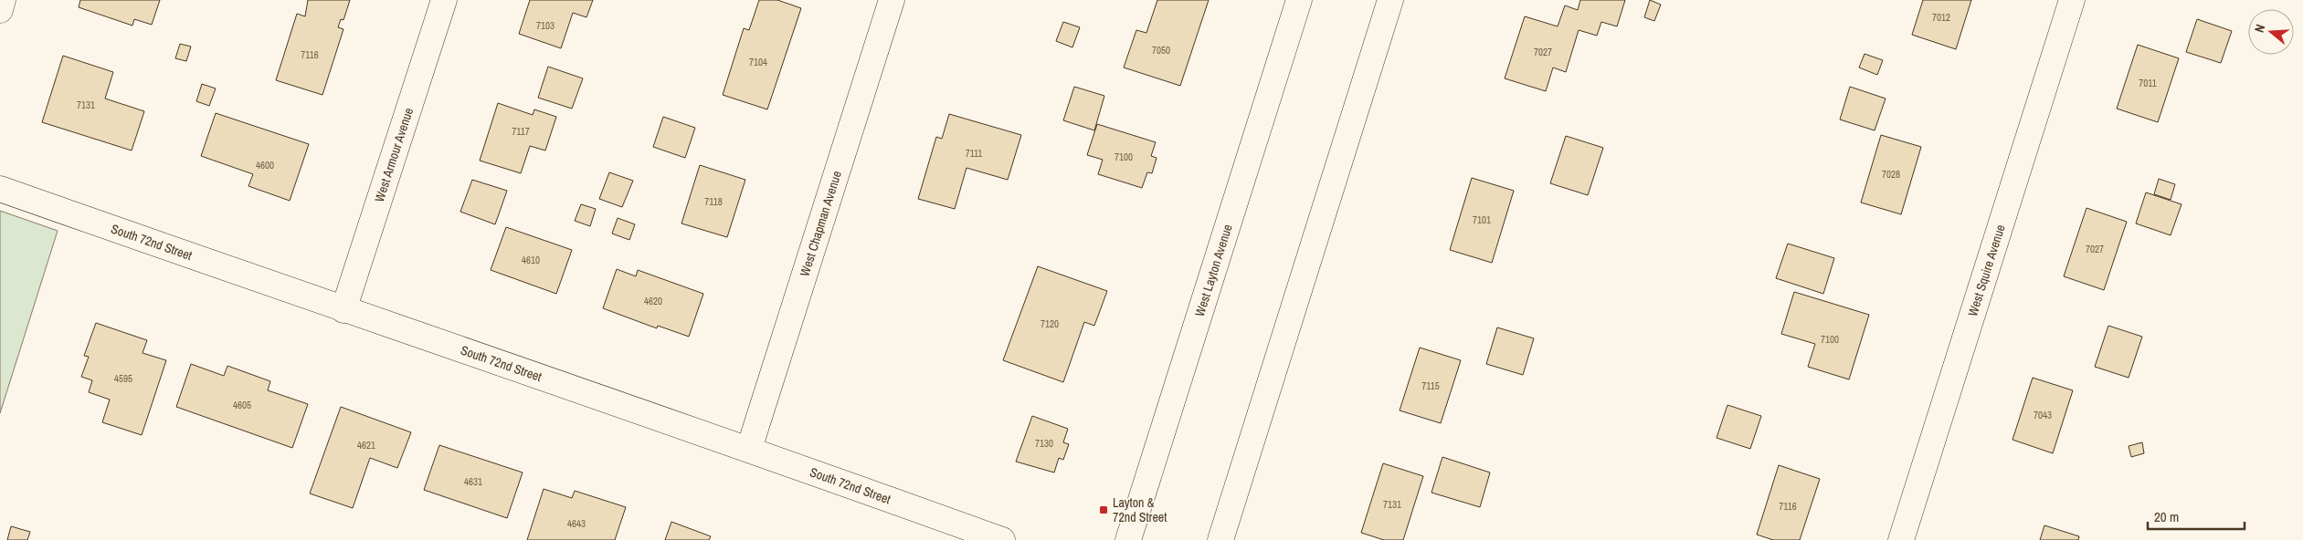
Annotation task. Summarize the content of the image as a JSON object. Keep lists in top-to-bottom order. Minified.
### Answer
{"streets":{"street":["West Armour Avenue","West Chapman Avenue","South 72nd Street","West Layton Avenue","West Squire Avenue"]},"crossings":[["West Armour Avenue","South 72nd Street"],["West Chapman Avenue","South 72nd Street"]],"places":{"transit":["Layton & 72nd Street"]},"house_numbers":["7012","7103","7050","7027","7116","7104","7011","7131","7117","7111","7100","4600","7028","7118","7101","7027","4610","4620","7120","7100","4595","7115","4605","7043","7130","4621","4631","7131","7116","4643"],"scale_bar":"20 m","north":"left"}
